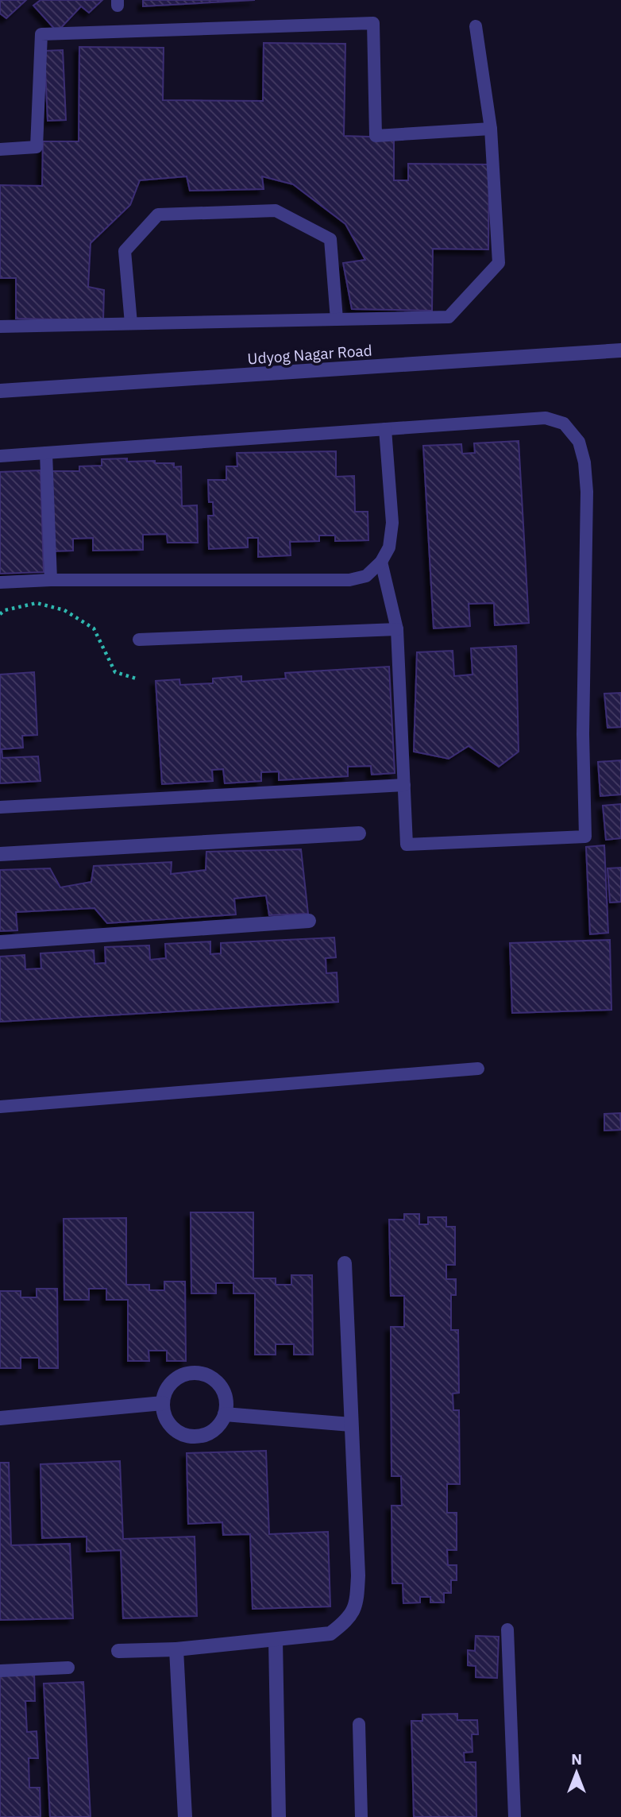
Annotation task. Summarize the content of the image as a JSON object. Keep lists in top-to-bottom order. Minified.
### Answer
{"streets":{"street":["Udyog Nagar Road"]},"north":"top"}
